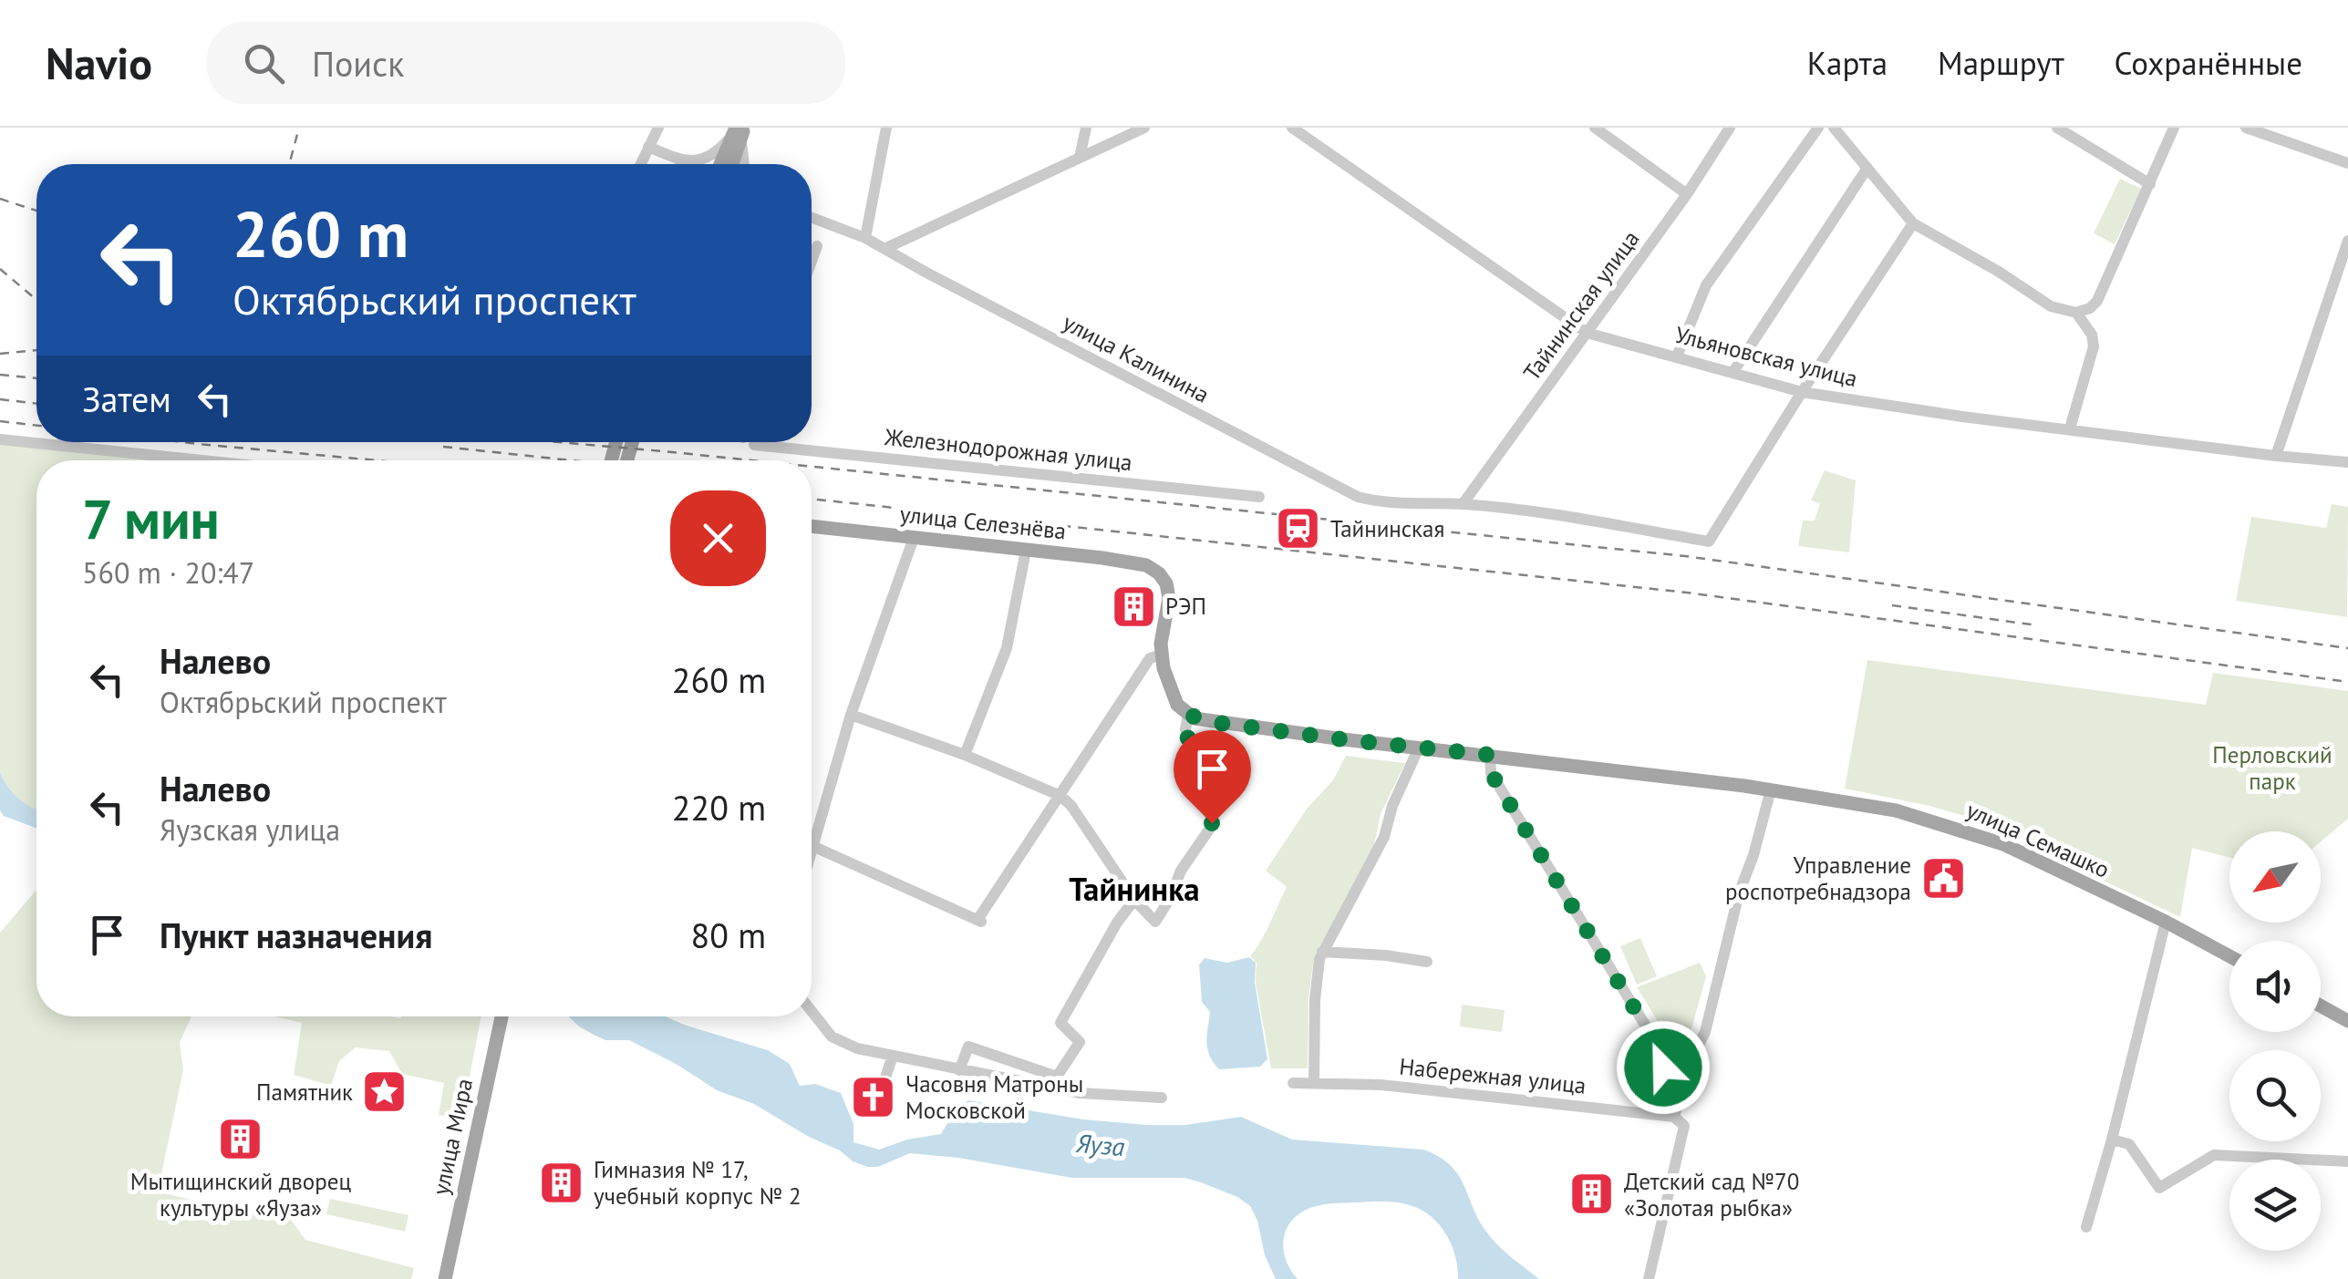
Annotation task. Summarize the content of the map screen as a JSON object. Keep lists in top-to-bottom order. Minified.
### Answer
{"streets":{"main road":["улица Селезнёва","улица Семашко","улица Мира"],"street":["Тайнинская улица","Ульяновская улица","улица Калинина","Железнодорожная улица","Набережная улица"]},"crossings":[["Тайнинская улица","Ульяновская улица"],["Тайнинская улица","улица Калинина"]],"districts":["Тайнинка"],"water":["Яуза"],"parks":["Перловский парк"],"places":{"station":["Тайнинская"],"building":["РЭП","Мытищинский дворец культуры «Яуза»","Гимназия № 17, учебный корпус № 2","Детский сад №70 «Золотая рыбка»"],"public building":["Управление роспотребнадзора"],"place":["Памятник"],"church":["Часовня Матроны Московской"]},"north":"bottom left","page":{"header":"Navio","search":"Поиск","nav":["Карта","Маршрут","Сохранённые"],"turn":["260 m","Октябрьский проспект"],"then":"Затем","heading":["7 мин","560 m · 20:47"],"list":[{"name":"Налево","note":"Октябрьский проспект","value":"260 m"},{"name":"Налево","note":"Яузская улица","value":"220 m"},{"name":"Пункт назначения","value":"80 m"}]}}
